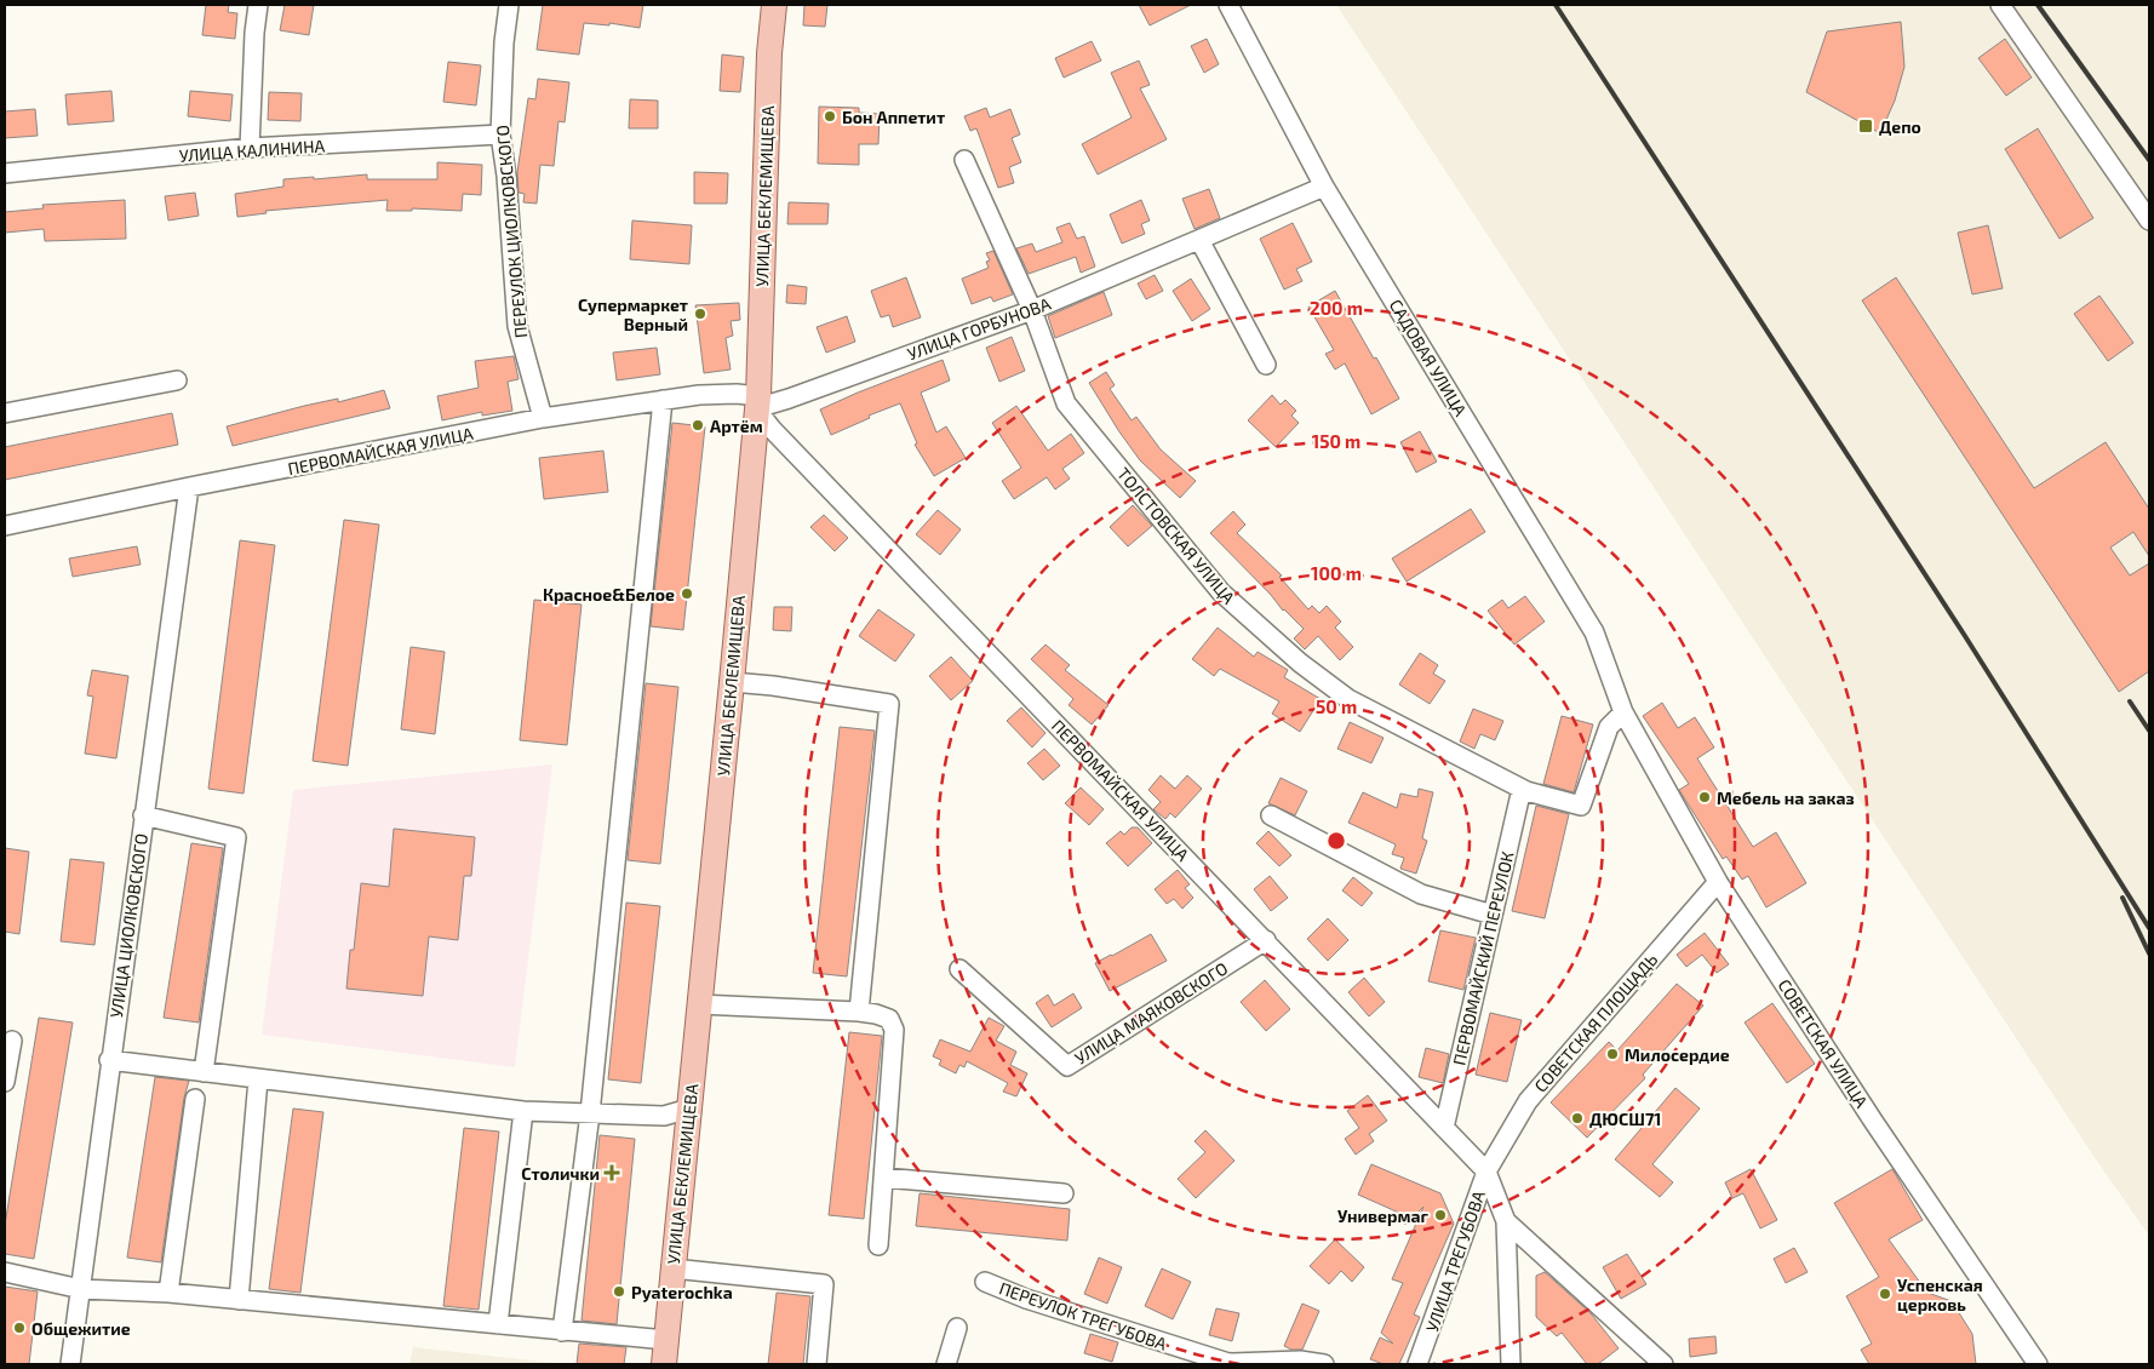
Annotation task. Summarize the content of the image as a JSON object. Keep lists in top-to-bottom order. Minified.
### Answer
{"streets":{"main road":["УЛИЦА БЕКЛЕМИЩЕВА"],"street":["УЛИЦА КАЛИНИНА","ПЕРЕУЛОК ЦИОЛКОВСКОГО","УЛИЦА ГОРБУНОВА","САДОВАЯ УЛИЦА","ПЕРВОМАЙСКАЯ УЛИЦА","ТОЛСТОВСКАЯ УЛИЦА","УЛИЦА ЦИОЛКОВСКОГО","ПЕРВОМАЙСКИЙ ПЕРЕУЛОК","УЛИЦА МАЯКОВСКОГО","СОВЕТСКАЯ ПЛОЩАДЬ","СОВЕТСКАЯ УЛИЦА","УЛИЦА ТРЕГУБОВА","ПЕРЕУЛОК ТРЕГУБОВА"]},"crossings":[["УЛИЦА КАЛИНИНА","ПЕРЕУЛОК ЦИОЛКОВСКОГО"],["УЛИЦА БЕКЛЕМИЩЕВА","УЛИЦА ГОРБУНОВА"],["УЛИЦА БЕКЛЕМИЩЕВА","ПЕРВОМАЙСКАЯ УЛИЦА"],["ПЕРЕУЛОК ЦИОЛКОВСКОГО","ПЕРВОМАЙСКАЯ УЛИЦА"],["УЛИЦА ГОРБУНОВА","САДОВАЯ УЛИЦА"],["УЛИЦА ГОРБУНОВА","ПЕРВОМАЙСКАЯ УЛИЦА"],["УЛИЦА ГОРБУНОВА","ТОЛСТОВСКАЯ УЛИЦА"],["САДОВАЯ УЛИЦА","ТОЛСТОВСКАЯ УЛИЦА"],["САДОВАЯ УЛИЦА","СОВЕТСКАЯ УЛИЦА"],["ПЕРВОМАЙСКАЯ УЛИЦА","УЛИЦА ЦИОЛКОВСКОГО"],["ПЕРВОМАЙСКАЯ УЛИЦА","ПЕРВОМАЙСКИЙ ПЕРЕУЛОК"],["ПЕРВОМАЙСКАЯ УЛИЦА","УЛИЦА МАЯКОВСКОГО"],["ПЕРВОМАЙСКАЯ УЛИЦА","СОВЕТСКАЯ ПЛОЩАДЬ"],["ПЕРВОМАЙСКАЯ УЛИЦА","УЛИЦА ТРЕГУБОВА"],["ТОЛСТОВСКАЯ УЛИЦА","ПЕРВОМАЙСКИЙ ПЕРЕУЛОК"],["ТОЛСТОВСКАЯ УЛИЦА","СОВЕТСКАЯ УЛИЦА"],["СОВЕТСКАЯ ПЛОЩАДЬ","СОВЕТСКАЯ УЛИЦА"],["СОВЕТСКАЯ ПЛОЩАДЬ","УЛИЦА ТРЕГУБОВА"]],"places":{"other":["Бон Аппетит","Супермаркет Верный","Артём","Красное&Белое","Мебель на заказ","Милосердие","ДЮСШ71","Универмаг","Pyaterochka","Успенская церковь","Общежитие"],"transit":["Депо"],"health":["Столички"]},"rings":["200 m","150 m","100 m","50 m"]}
